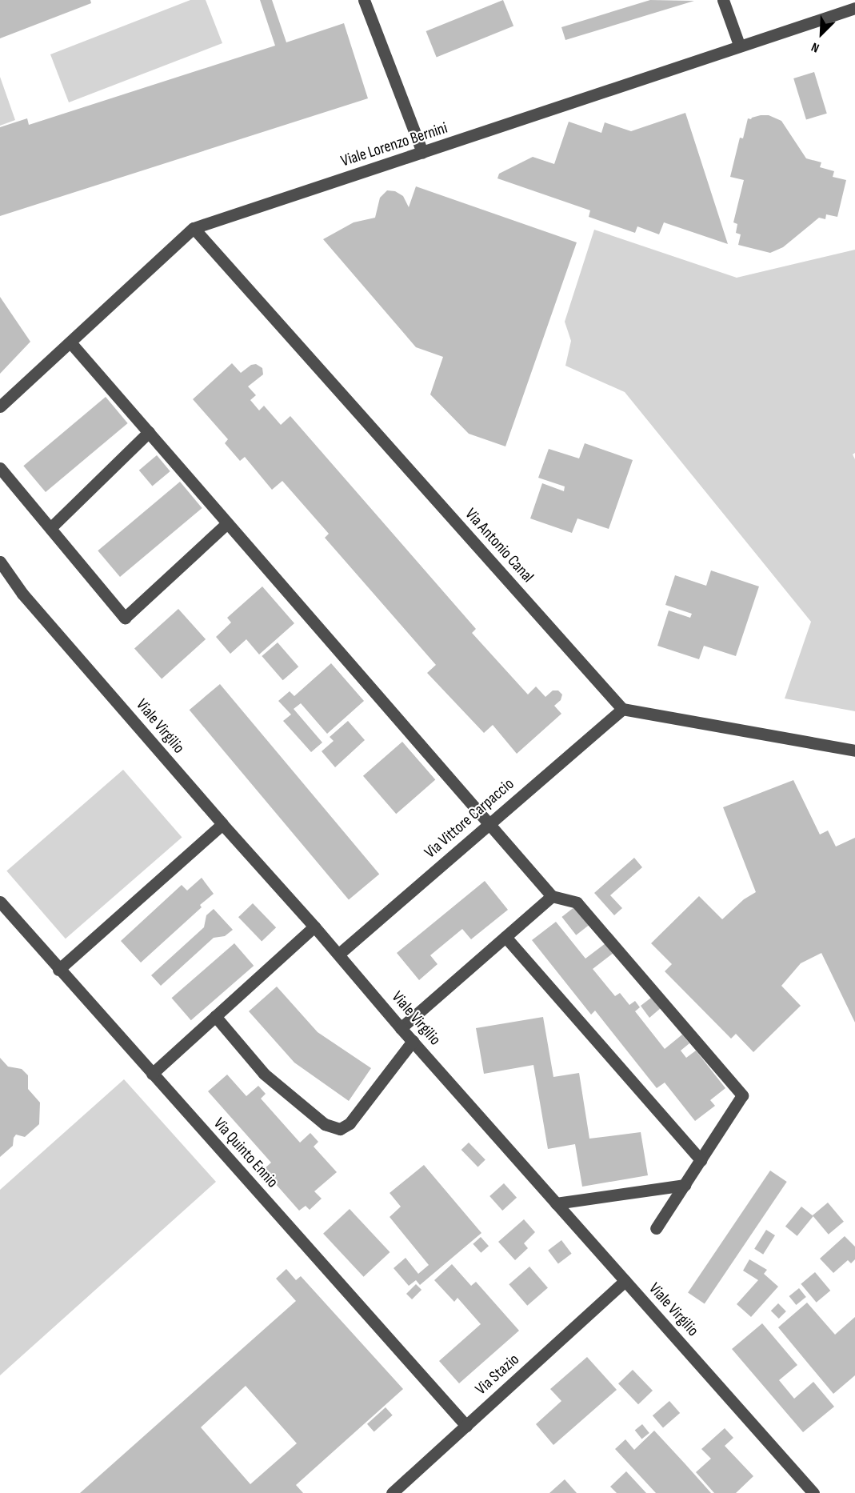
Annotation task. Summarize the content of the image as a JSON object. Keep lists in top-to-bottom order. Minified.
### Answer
{"streets":{"street":["Viale Lorenzo Bernini","Via Antonio Canal","Viale Virgilio","Via Vittore Carpaccio","Via Quinto Ennio","Via Stazio"]},"crossings":[["Viale Lorenzo Bernini","Via Antonio Canal"],["Via Antonio Canal","Via Vittore Carpaccio"],["Viale Virgilio","Via Vittore Carpaccio"],["Viale Virgilio","Via Stazio"],["Via Quinto Ennio","Via Stazio"]],"north":"bottom left"}
